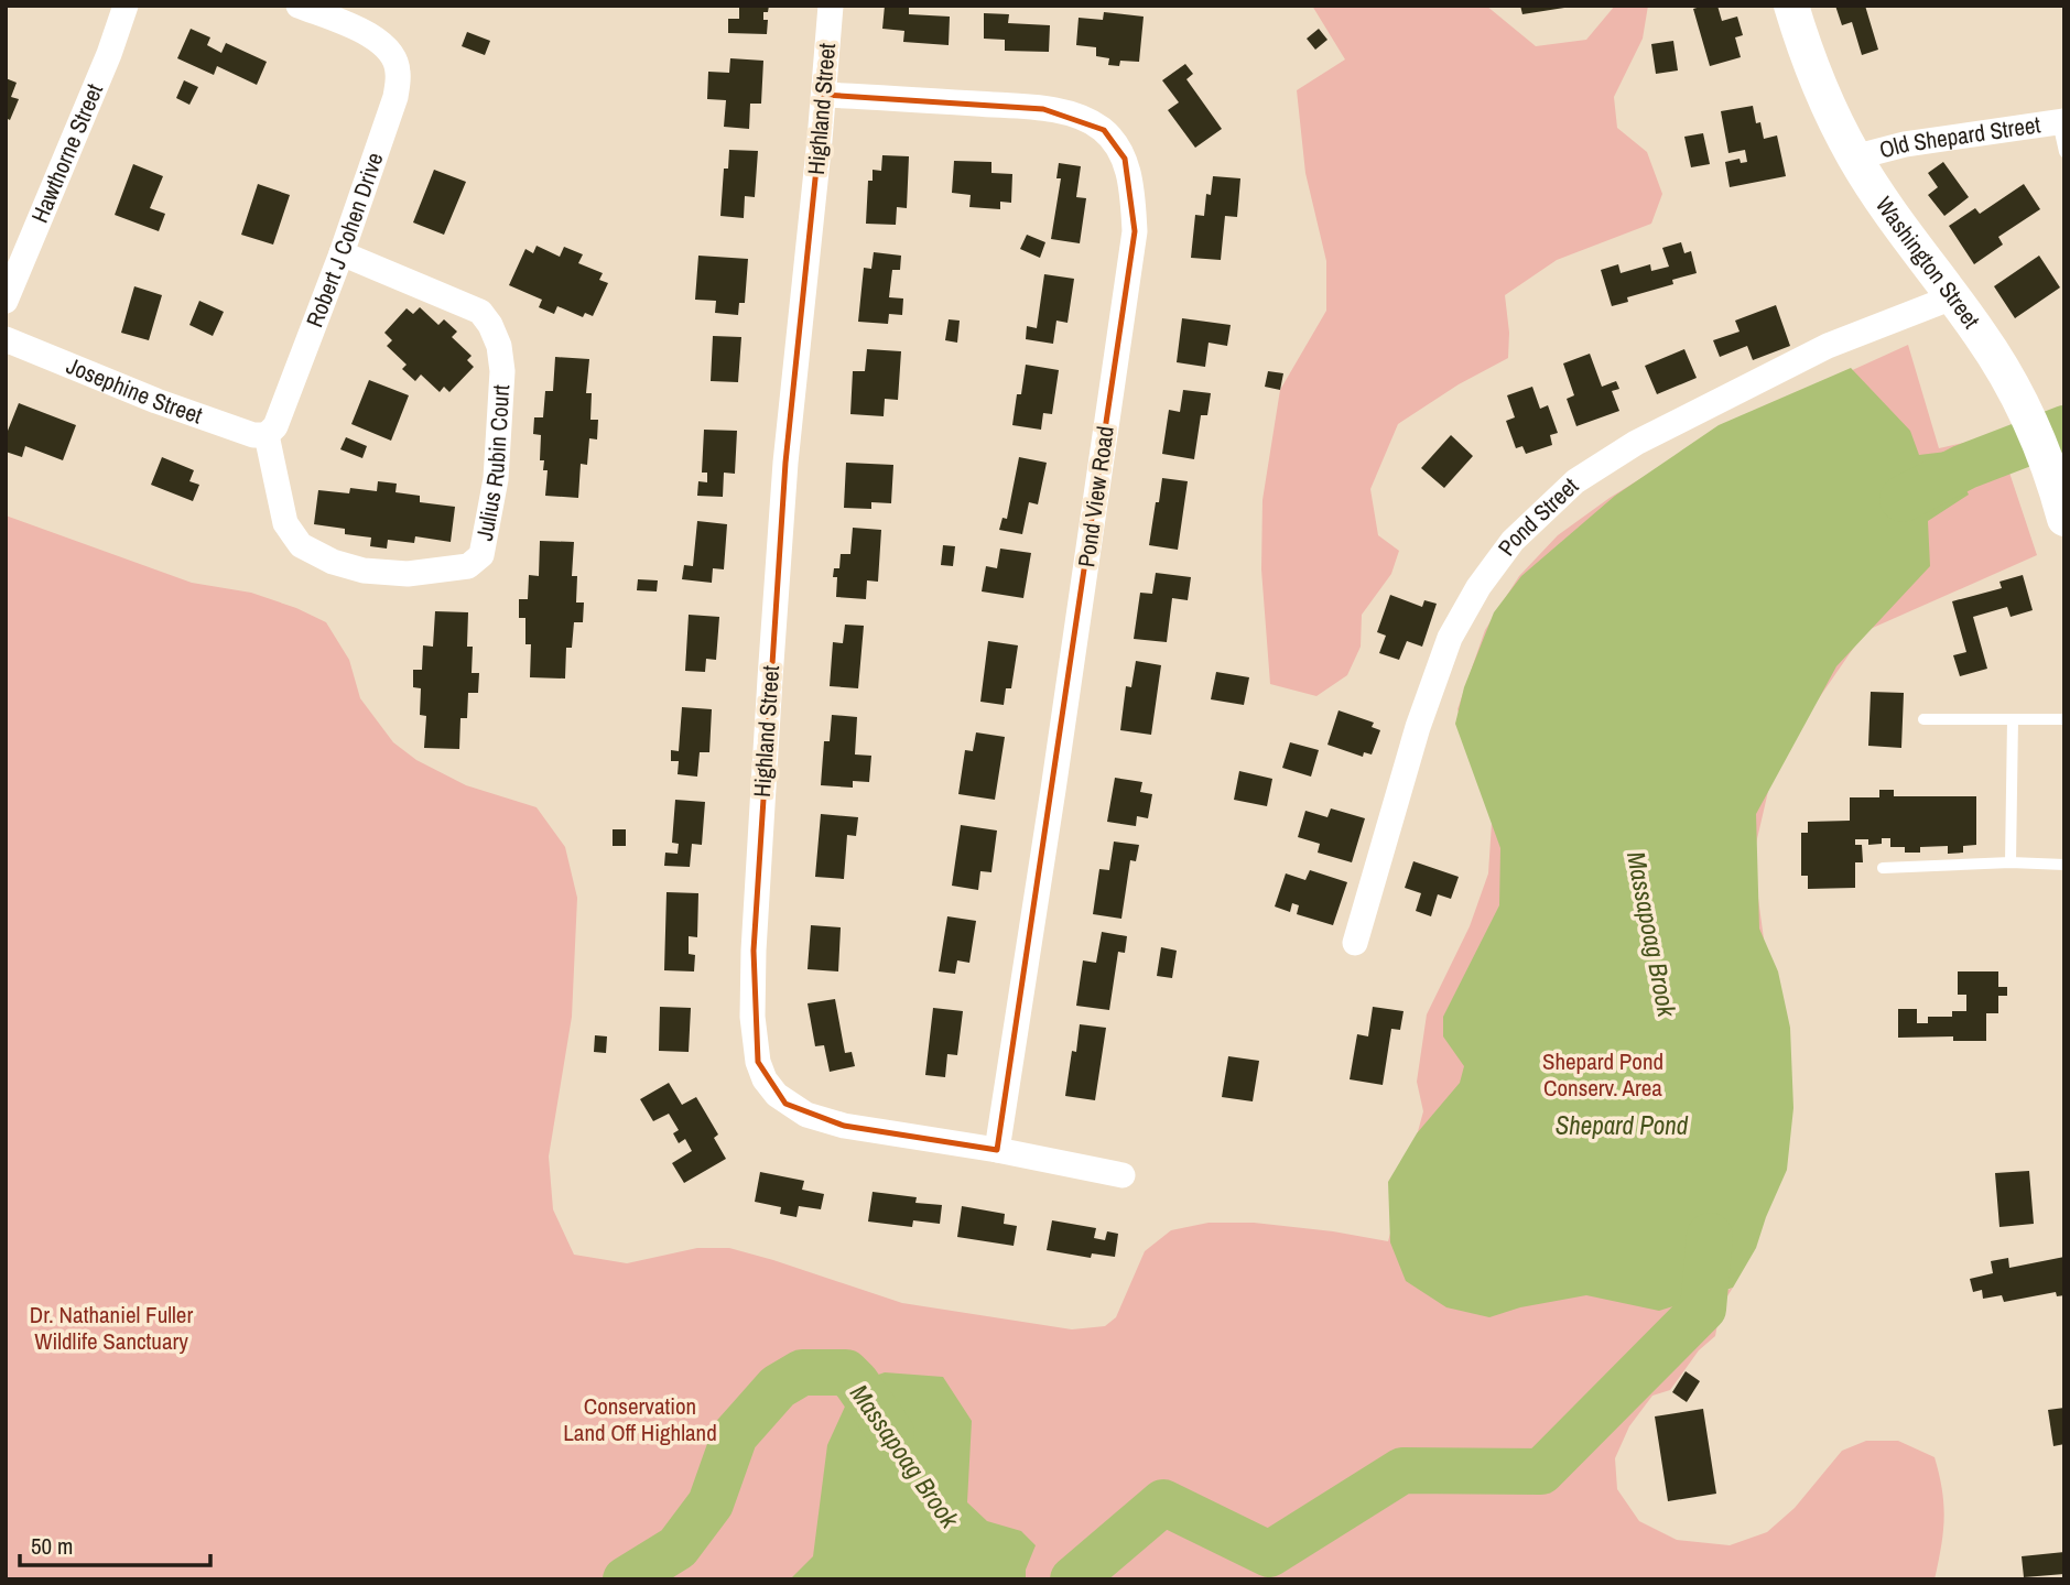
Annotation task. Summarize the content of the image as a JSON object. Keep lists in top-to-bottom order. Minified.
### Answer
{"streets":{"main road":["Washington Street"],"street":["Highland Street","Old Shepard Street","Hawthorne Street","Robert J Cohen Drive","Josephine Street","Julius Rubin Court","Pond View Road","Pond Street"]},"crossings":[["Highland Street","Pond View Road"],["Old Shepard Street","Washington Street"],["Robert J Cohen Drive","Josephine Street"],["Robert J Cohen Drive","Julius Rubin Court"],["Washington Street","Pond Street"],["Josephine Street","Julius Rubin Court"]],"water":["Massapoag Brook","Shepard Pond"],"parks":["Shepard Pond Conserv. Area","Dr. Nathaniel Fuller Wildlife Sanctuary","Conservation Land Off Highland"],"scale_bar":"50 m"}
